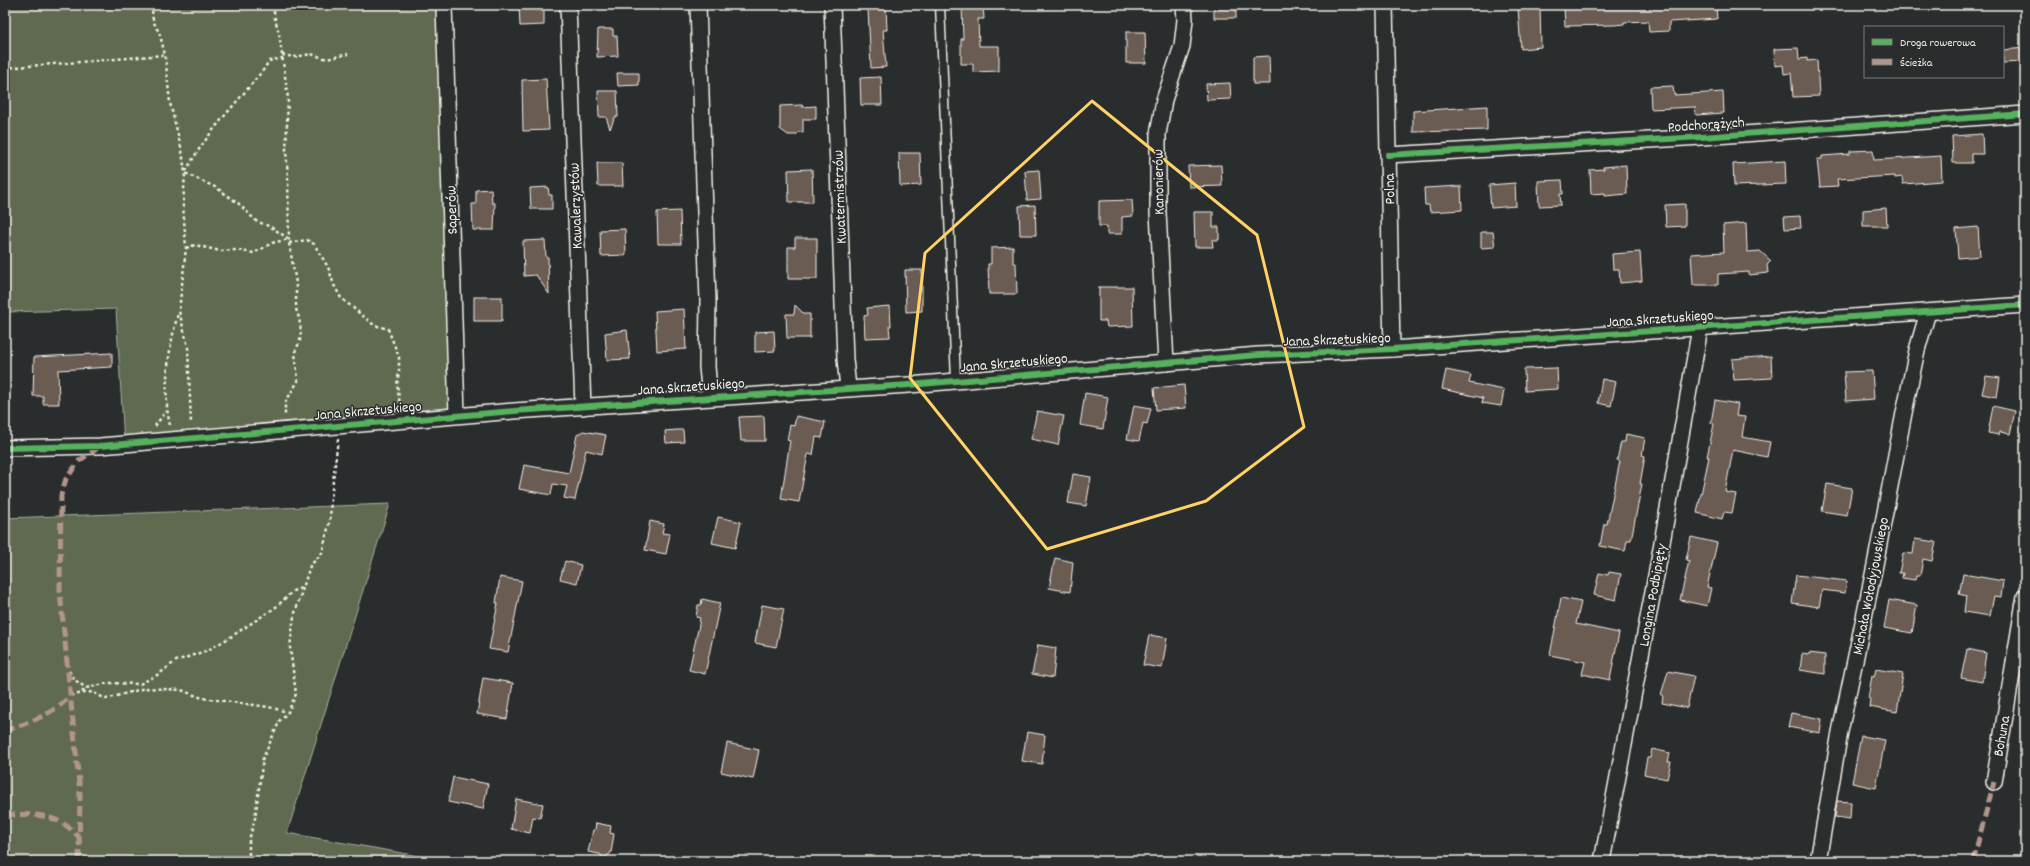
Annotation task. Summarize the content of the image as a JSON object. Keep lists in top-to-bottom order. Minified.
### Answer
{"streets":{"street":["Podchorążych","Kanonierów","Polna","Kwatermistrzów","Kawalerzystów","Saperów","Jana Skrzetuskiego","Michała Wołodyjowskiego","Longina Podbipięty","Bohuna"]},"crossings":[["Podchorążych","Polna"],["Kanonierów","Jana Skrzetuskiego"],["Polna","Jana Skrzetuskiego"],["Kwatermistrzów","Jana Skrzetuskiego"],["Kawalerzystów","Jana Skrzetuskiego"],["Saperów","Jana Skrzetuskiego"],["Jana Skrzetuskiego","Michała Wołodyjowskiego"],["Jana Skrzetuskiego","Longina Podbipięty"]],"legend":["Droga rowerowa","Ścieżka"]}
